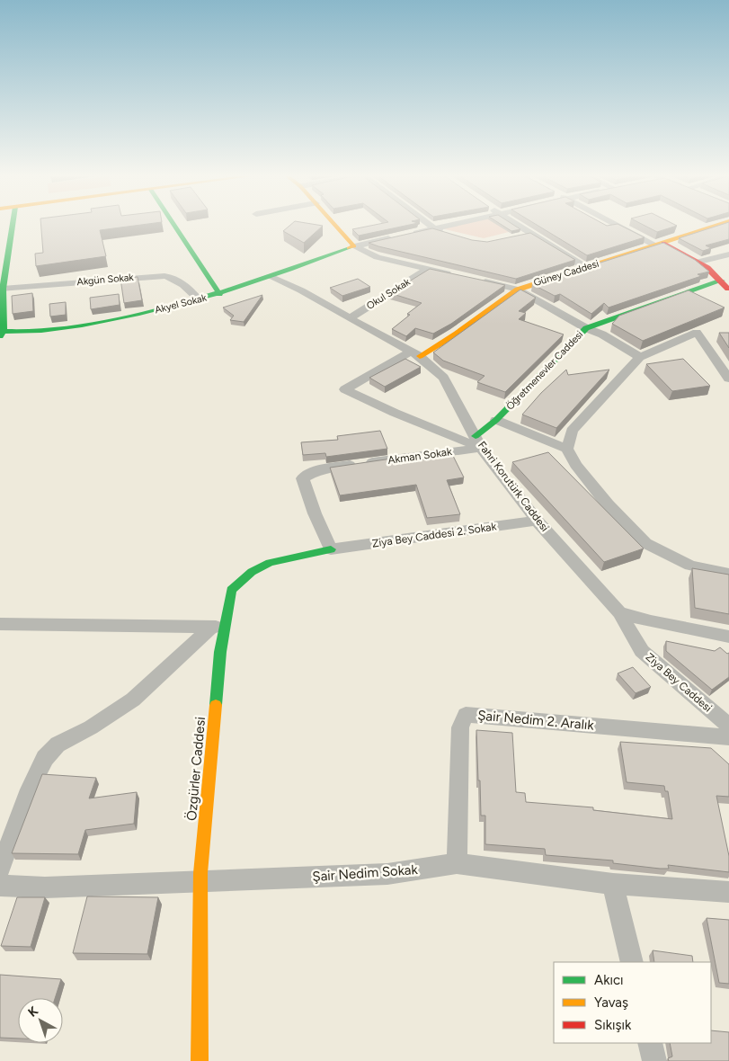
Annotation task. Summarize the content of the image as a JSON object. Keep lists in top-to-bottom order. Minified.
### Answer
{"streets":{"street":["Güney Caddesi","Akgün Sokak","Okul Sokak","Akyel Sokak","Öğretmenevler Caddesi","Akman Sokak","Fahri Korutürk Caddesi","Ziya Bey Caddesi 2. Sokak","Ziya Bey Caddesi","Şair Nedim 2. Aralık","Özgürler Caddesi","Şair Nedim Sokak"]},"crossings":[["Güney Caddesi","Fahri Korutürk Caddesi"],["Akgün Sokak","Akyel Sokak"],["Okul Sokak","Fahri Korutürk Caddesi"],["Akyel Sokak","Fahri Korutürk Caddesi"],["Öğretmenevler Caddesi","Akman Sokak"],["Öğretmenevler Caddesi","Fahri Korutürk Caddesi"],["Akman Sokak","Fahri Korutürk Caddesi"],["Akman Sokak","Ziya Bey Caddesi 2. Sokak"],["Akman Sokak","Özgürler Caddesi"],["Fahri Korutürk Caddesi","Ziya Bey Caddesi 2. Sokak"],["Fahri Korutürk Caddesi","Ziya Bey Caddesi"],["Ziya Bey Caddesi 2. Sokak","Özgürler Caddesi"],["Şair Nedim 2. Aralık","Şair Nedim Sokak"],["Özgürler Caddesi","Şair Nedim Sokak"]],"legend":["Akıcı","Yavaş","Sıkışık"],"north":"top left"}
